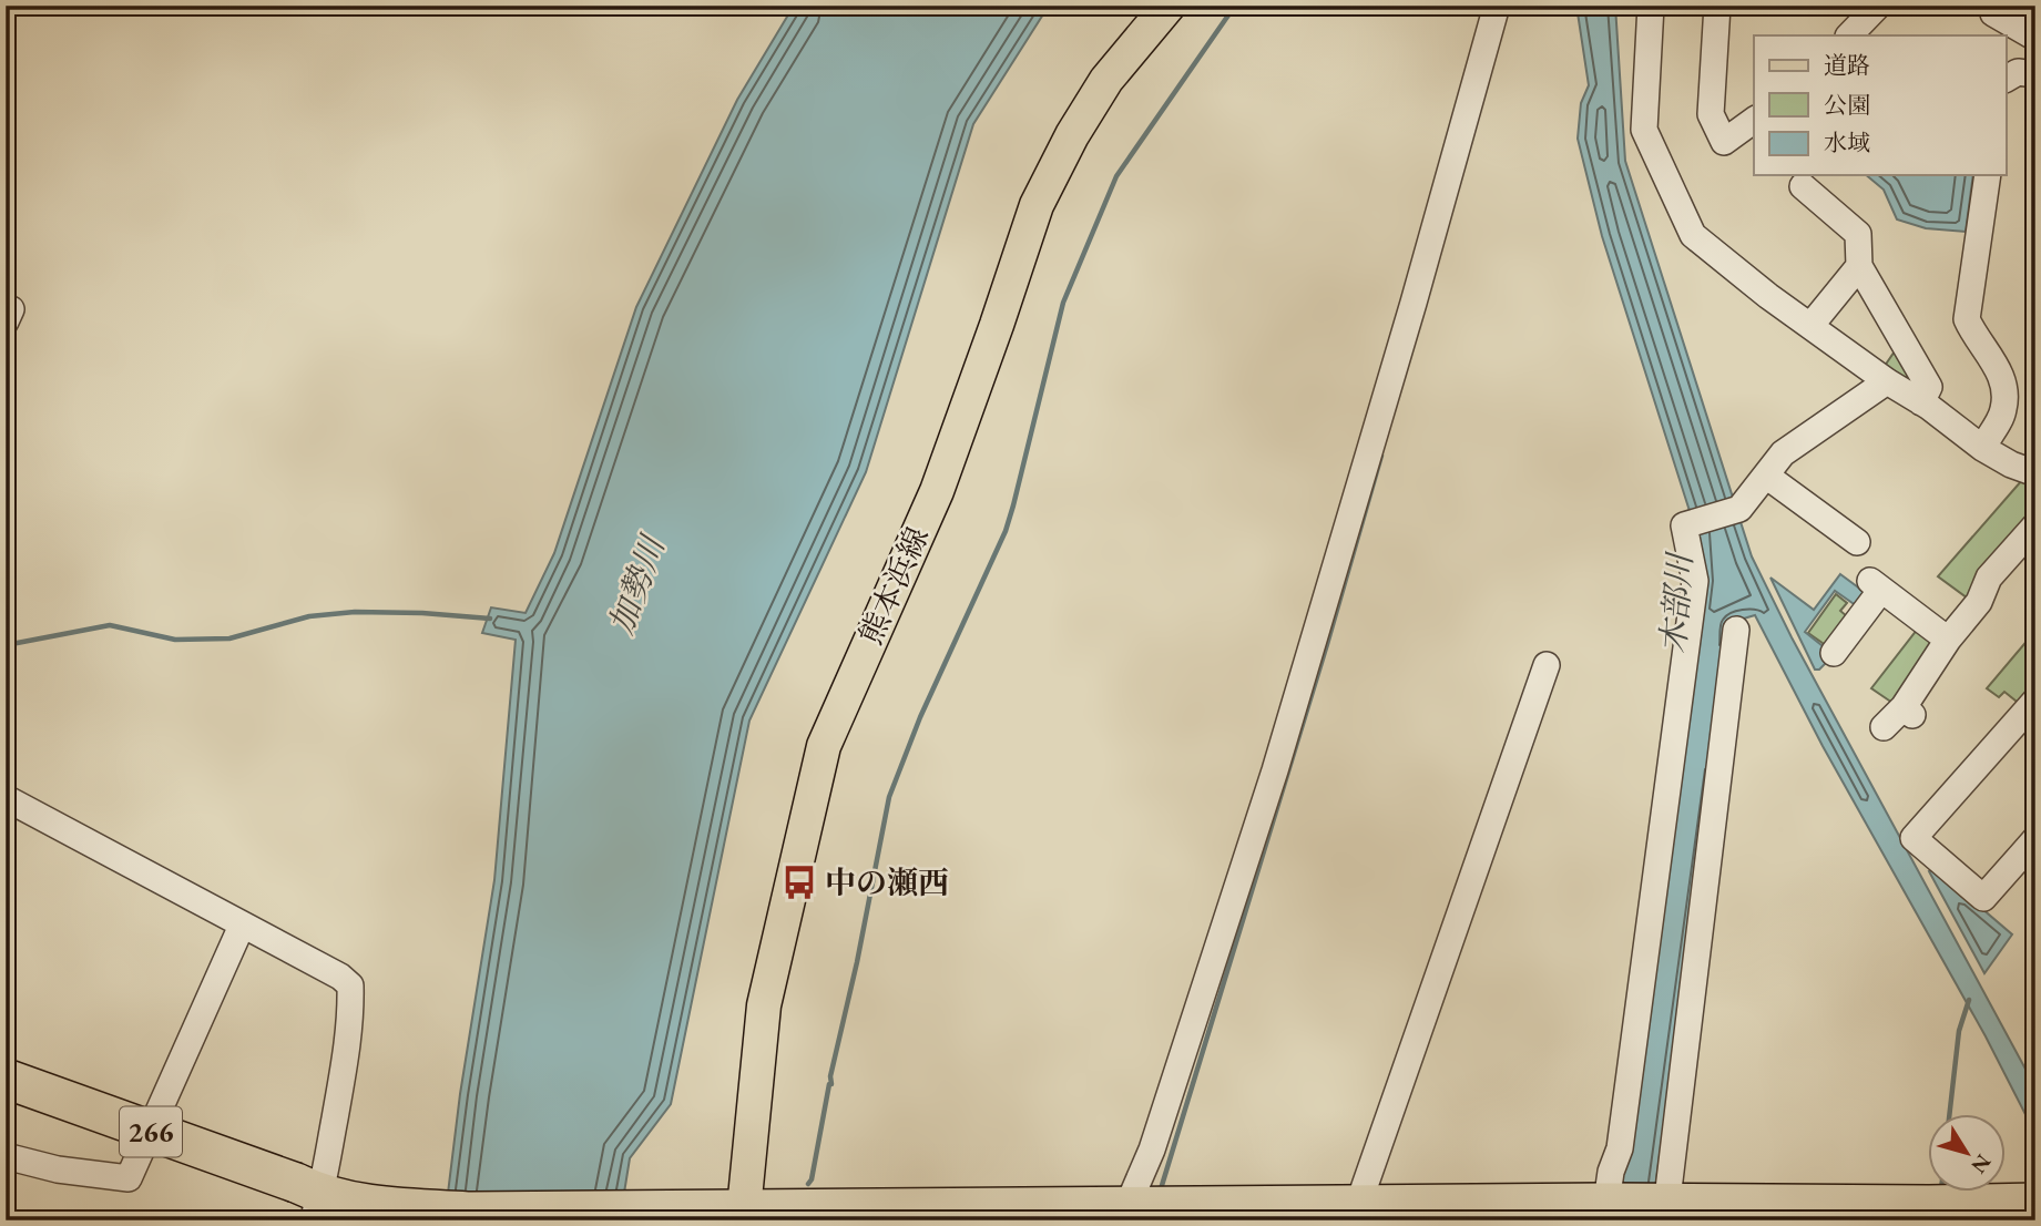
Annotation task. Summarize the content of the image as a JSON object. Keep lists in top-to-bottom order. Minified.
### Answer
{"streets":{"highway":["266"],"main road":["熊本浜線"]},"crossings":[["熊本浜線","266"]],"water":["加勢川","木部川"],"places":{"bus stop":["中の瀬西"]},"legend":["道路","公園","水域"],"north":"bottom right"}
